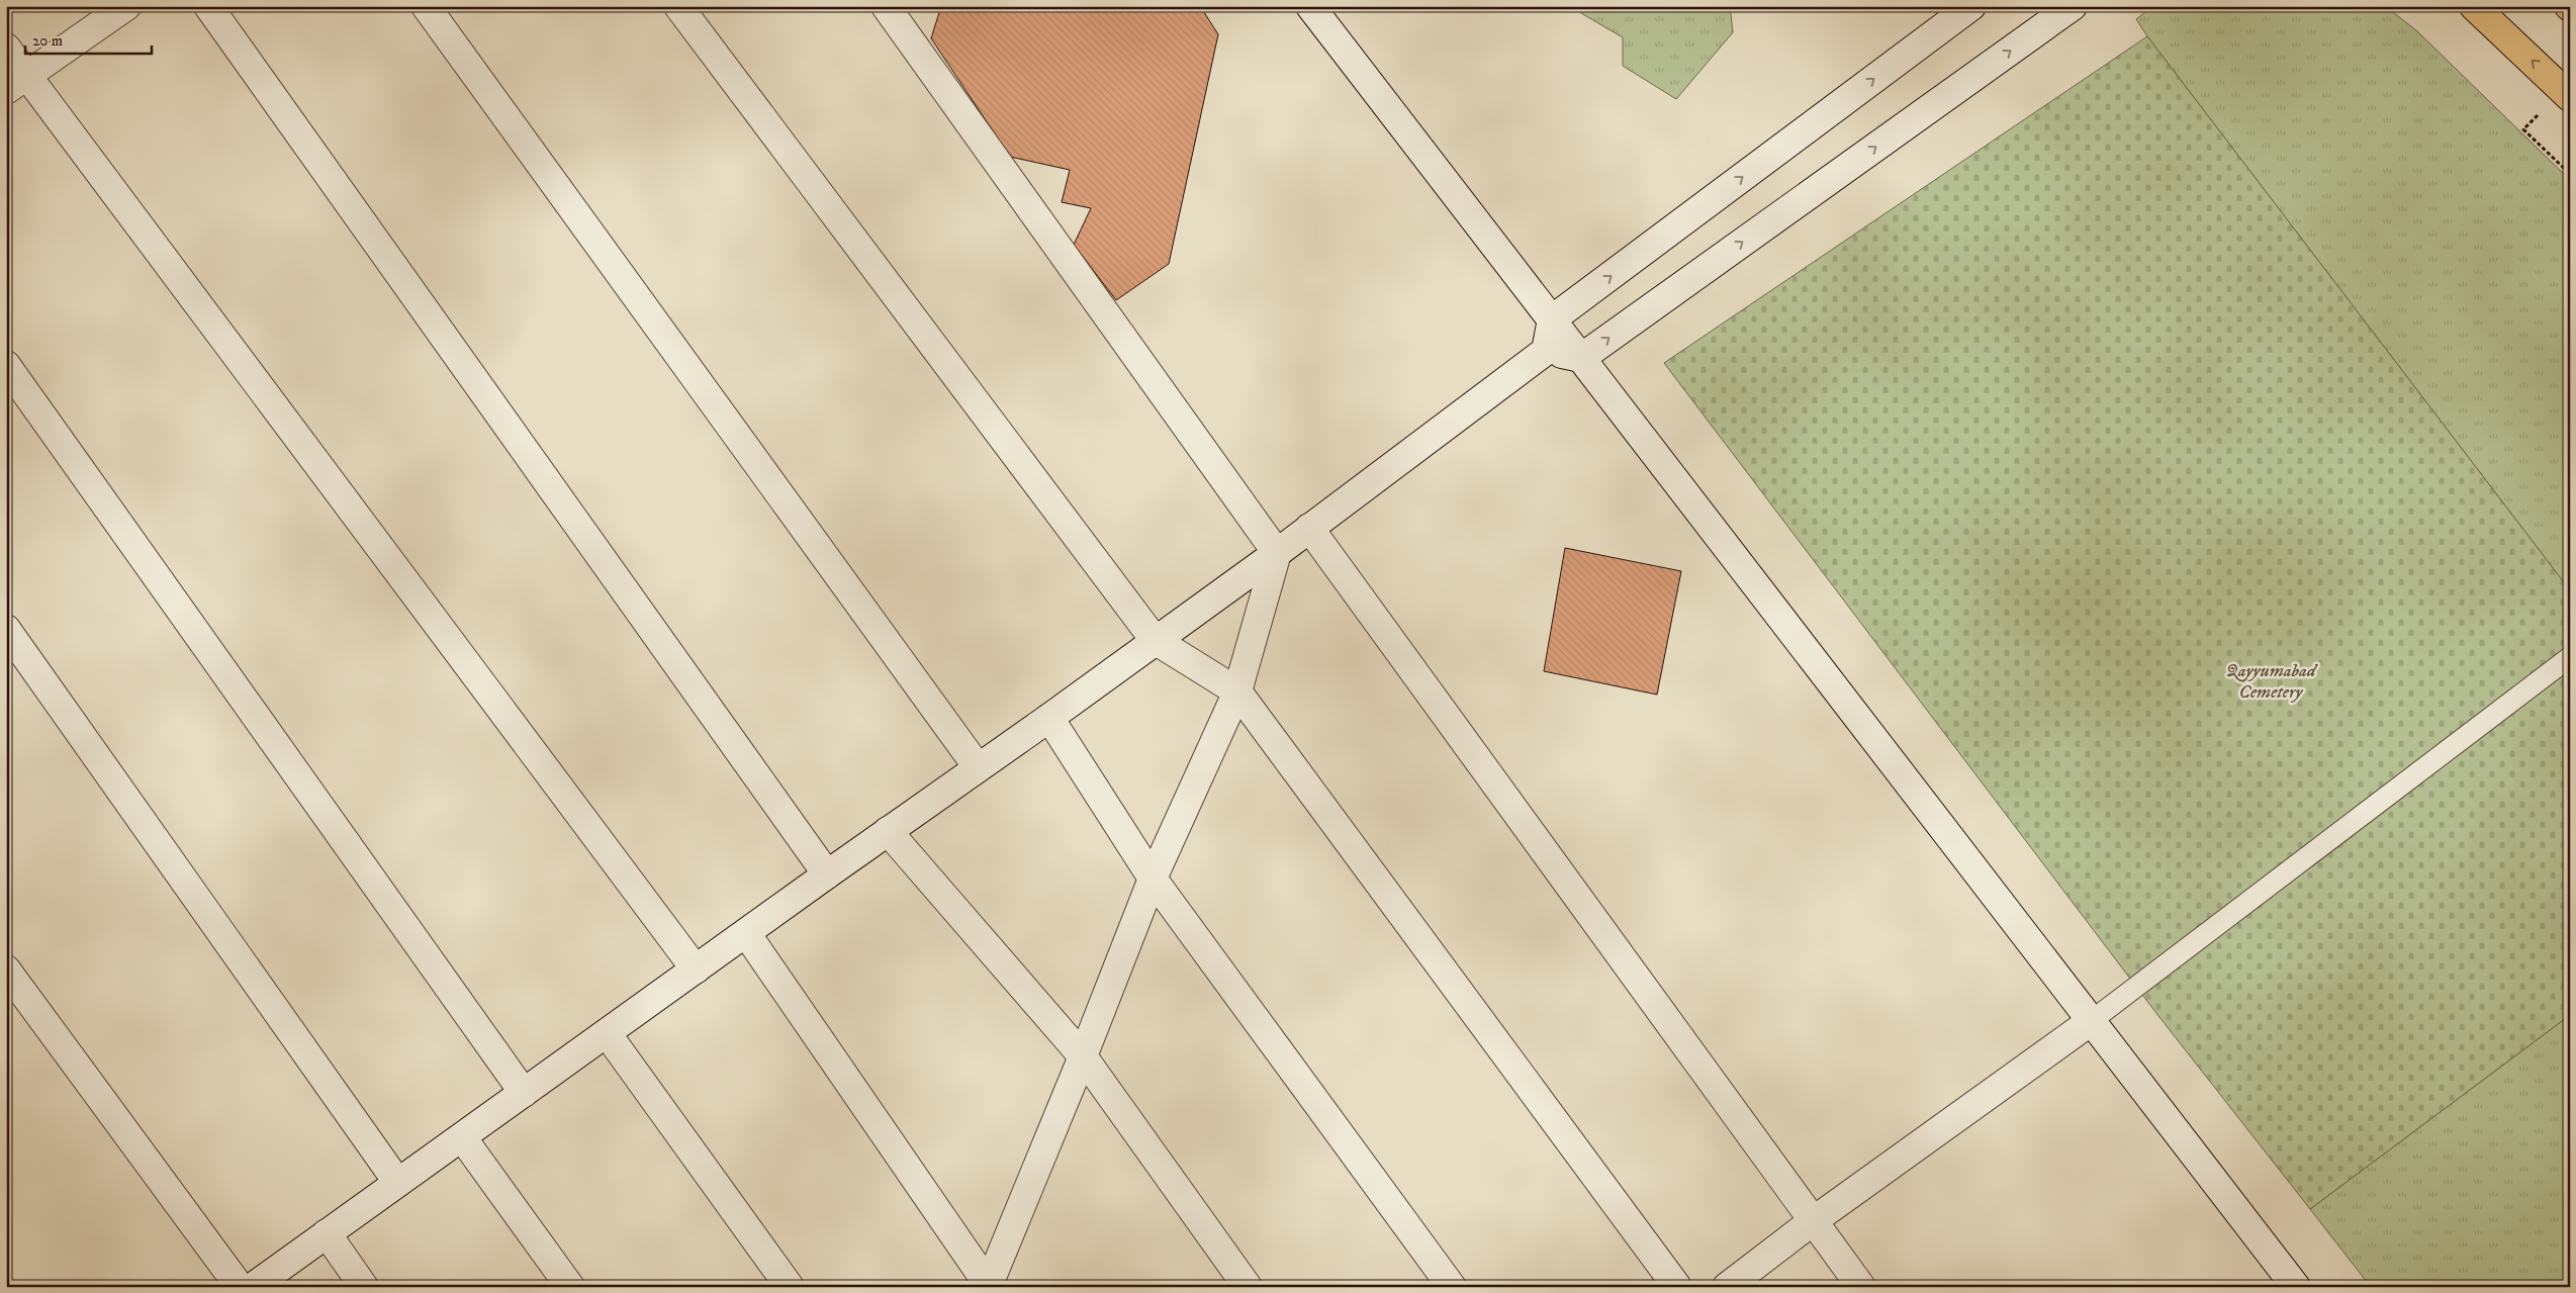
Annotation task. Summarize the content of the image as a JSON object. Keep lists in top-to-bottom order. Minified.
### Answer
{"parks":["Qayyumabad Cemetery"],"scale_bar":"20 m"}
